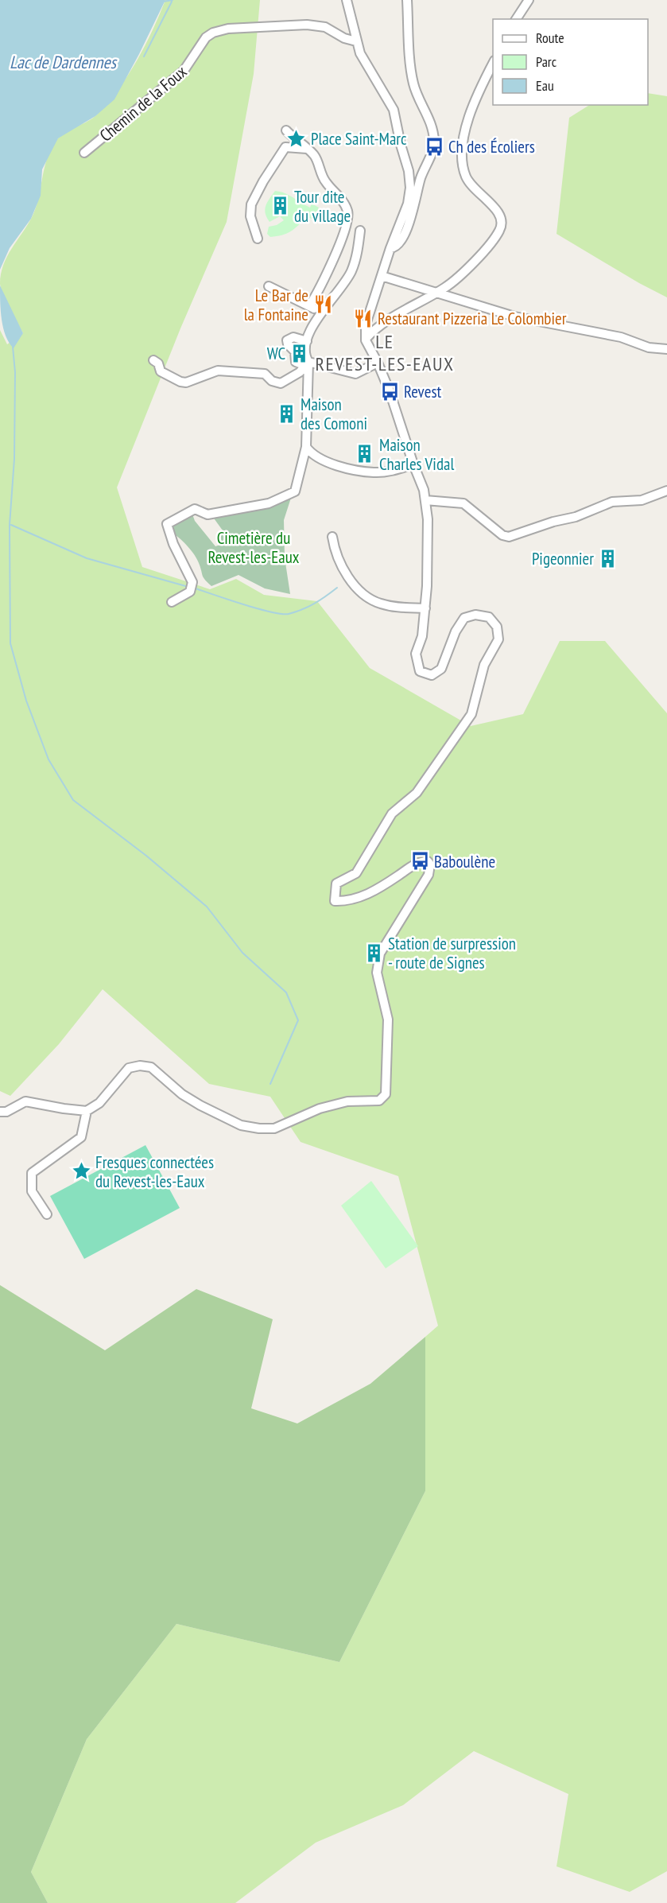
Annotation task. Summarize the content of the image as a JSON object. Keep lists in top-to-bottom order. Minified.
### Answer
{"streets":{"street":["Chemin de la Foux"]},"districts":["LE REVEST-LES-EAUX"],"water":["Lac de Dardennes"],"parks":["Cimetière du Revest-les-Eaux"],"places":{"place":["Place Saint-Marc","Fresques connectées du Revest-les-Eaux"],"bus stop":["Ch des Écoliers","Revest","Baboulène"],"building":["Tour dite du village","WC","Maison des Comoni","Maison Charles Vidal","Pigeonnier","Station de surpression - route de Signes"],"restaurant":["Le Bar de la Fontaine","Restaurant Pizzeria Le Colombier"]},"legend":["Route","Parc","Eau"]}
